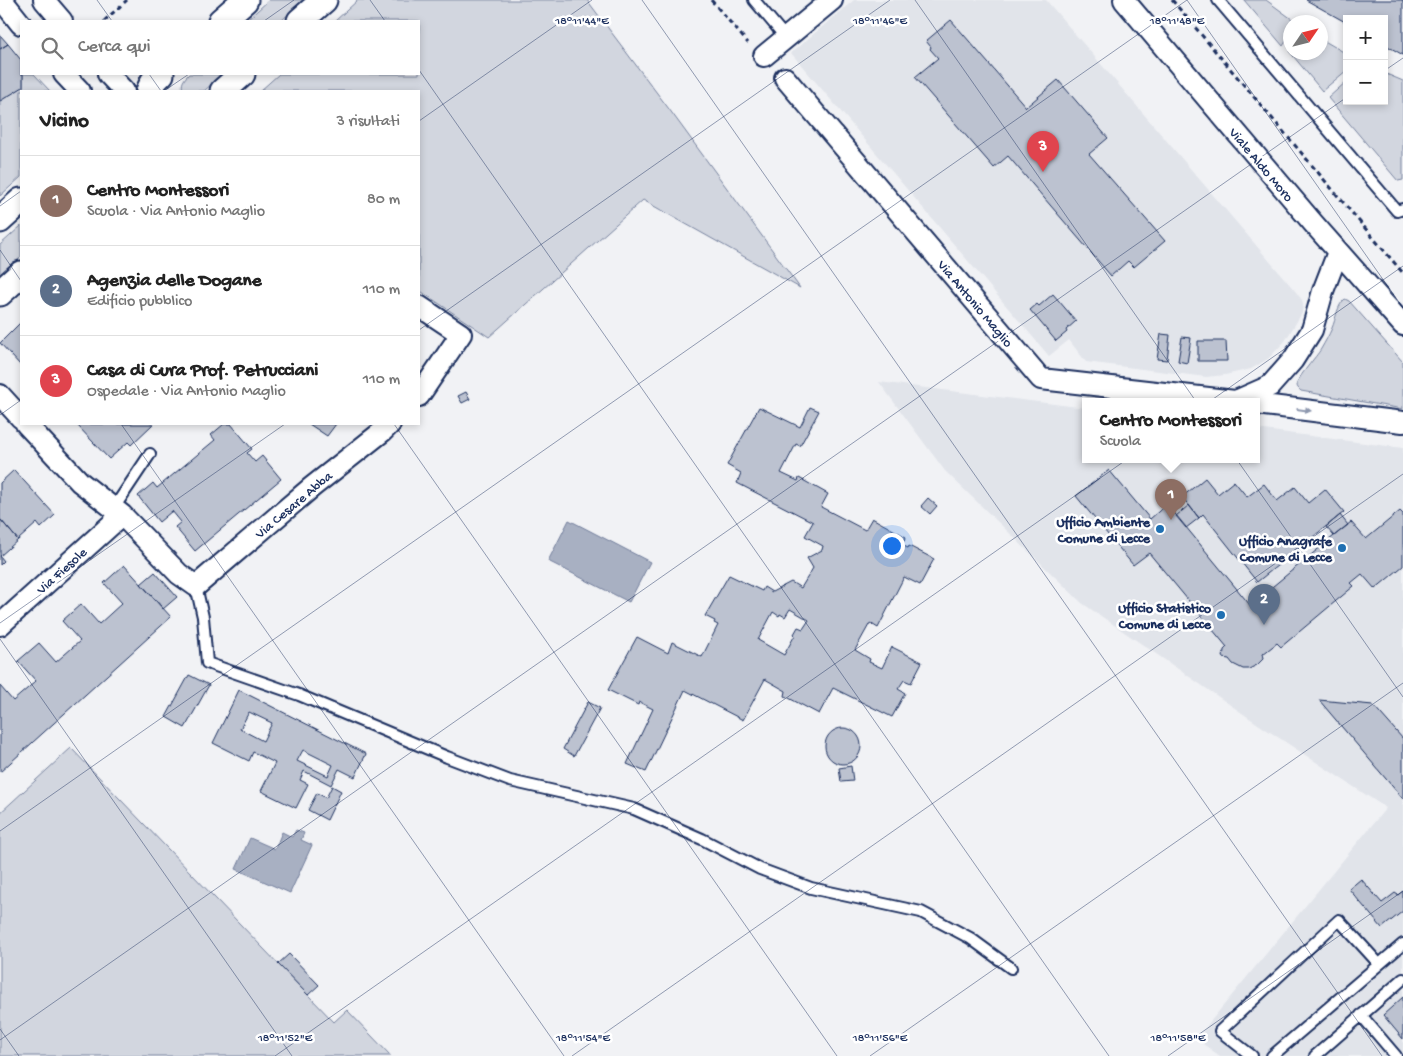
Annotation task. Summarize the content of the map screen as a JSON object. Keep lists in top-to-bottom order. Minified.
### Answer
{"streets":{"street":["Viale Aldo Moro","Via Antonio Maglio","Via Cesare Abba","Via Fiesole"]},"crossings":[["Viale Aldo Moro","Via Antonio Maglio"]],"places":["Ufficio Ambiente Comune di Lecce","Ufficio Anagrafe Comune di Lecce","Ufficio Statistico Comune di Lecce"],"north":"top right","page":{"map_buttons":["+","−"],"search":"Cerca qui","heading":["Vicino","3 risultati"],"pins":["3","1","2"],"list":[{"mark":"1","name":"Centro Montessori","note":"Scuola · Via Antonio Maglio","value":"80 m"},{"mark":"2","name":"Agenzia delle Dogane","note":"Edificio pubblico","value":"110 m"},{"mark":"3","name":"Casa di Cura Prof. Petrucciani","note":"Ospedale · Via Antonio Maglio","value":"110 m"}],"popup":["Centro Montessori","Scuola"]},"coordinates":["18°11'44\"E","18°11'46\"E","18°11'48\"E","18°11'52\"E","18°11'54\"E","18°11'56\"E","18°11'58\"E"]}
